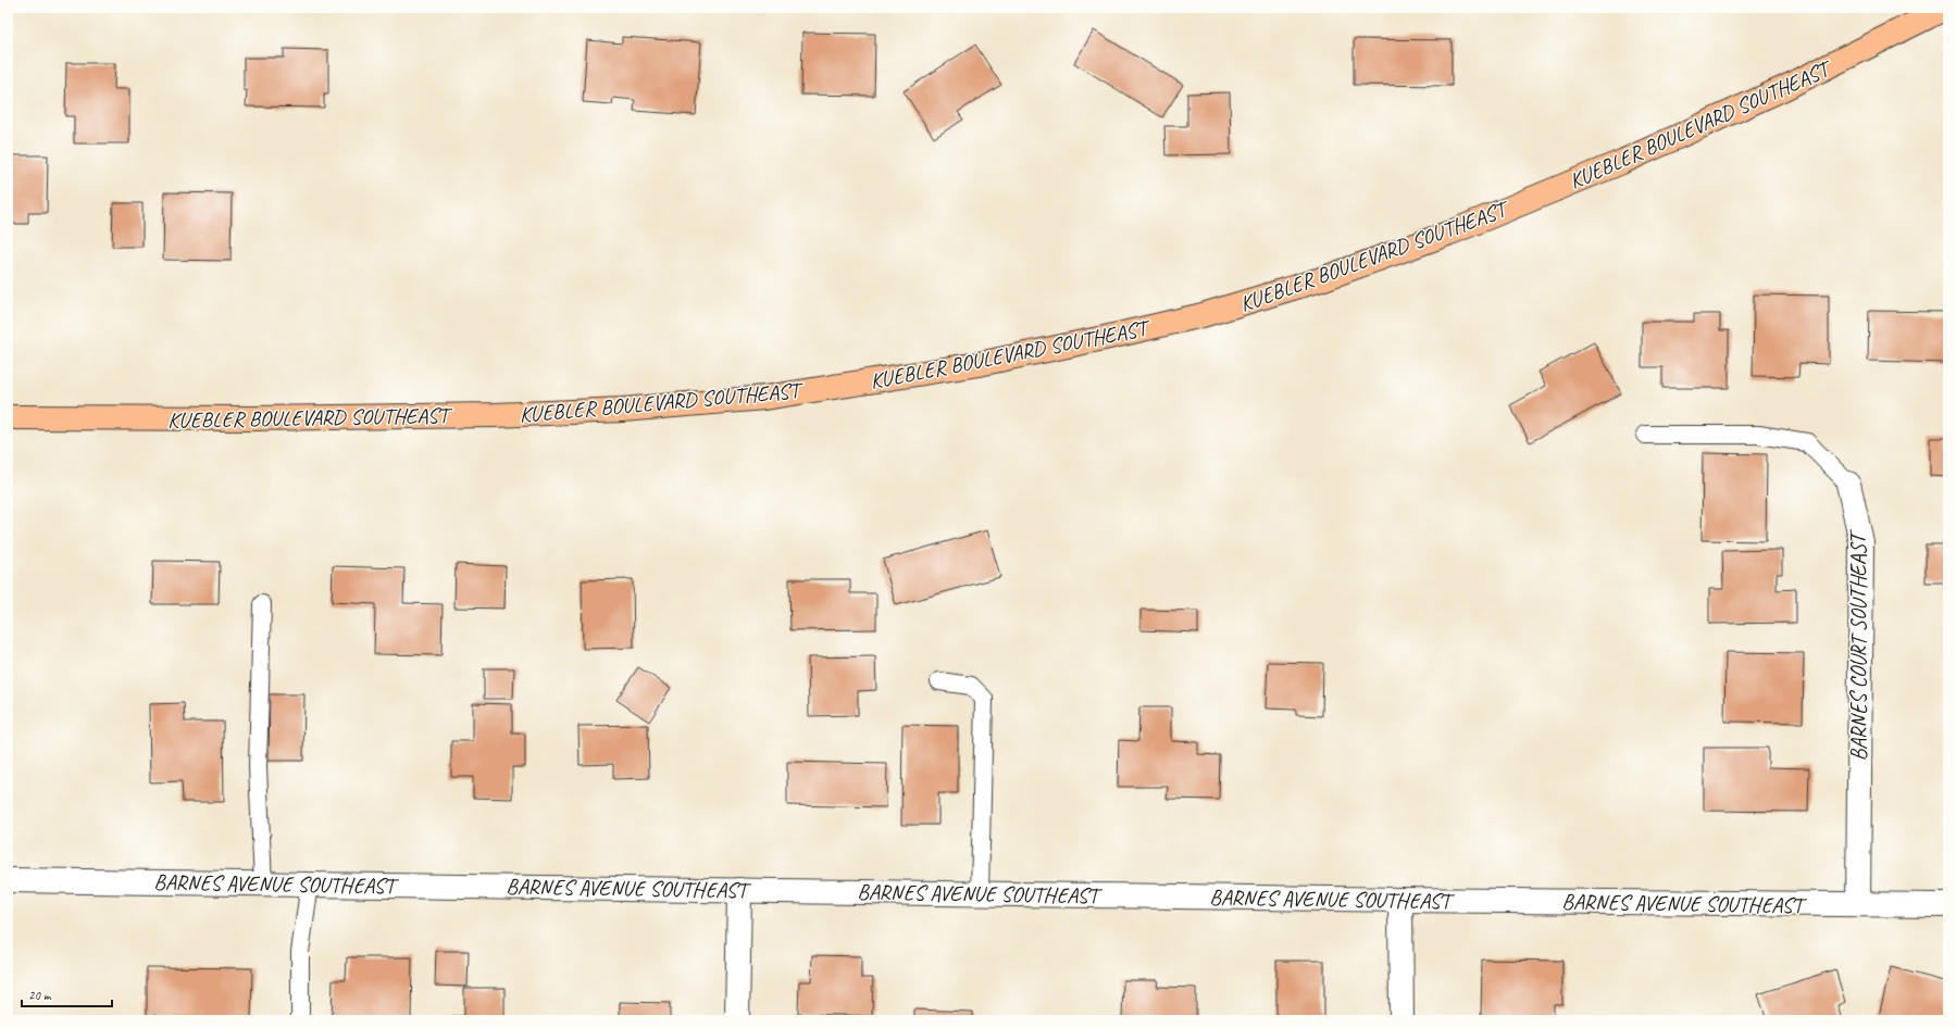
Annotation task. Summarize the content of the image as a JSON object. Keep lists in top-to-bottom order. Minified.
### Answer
{"streets":{"main road":["KUEBLER BOULEVARD SOUTHEAST"],"street":["BARNES COURT SOUTHEAST","BARNES AVENUE SOUTHEAST"]},"crossings":[["BARNES COURT SOUTHEAST","BARNES AVENUE SOUTHEAST"]],"scale_bar":"20 m"}
